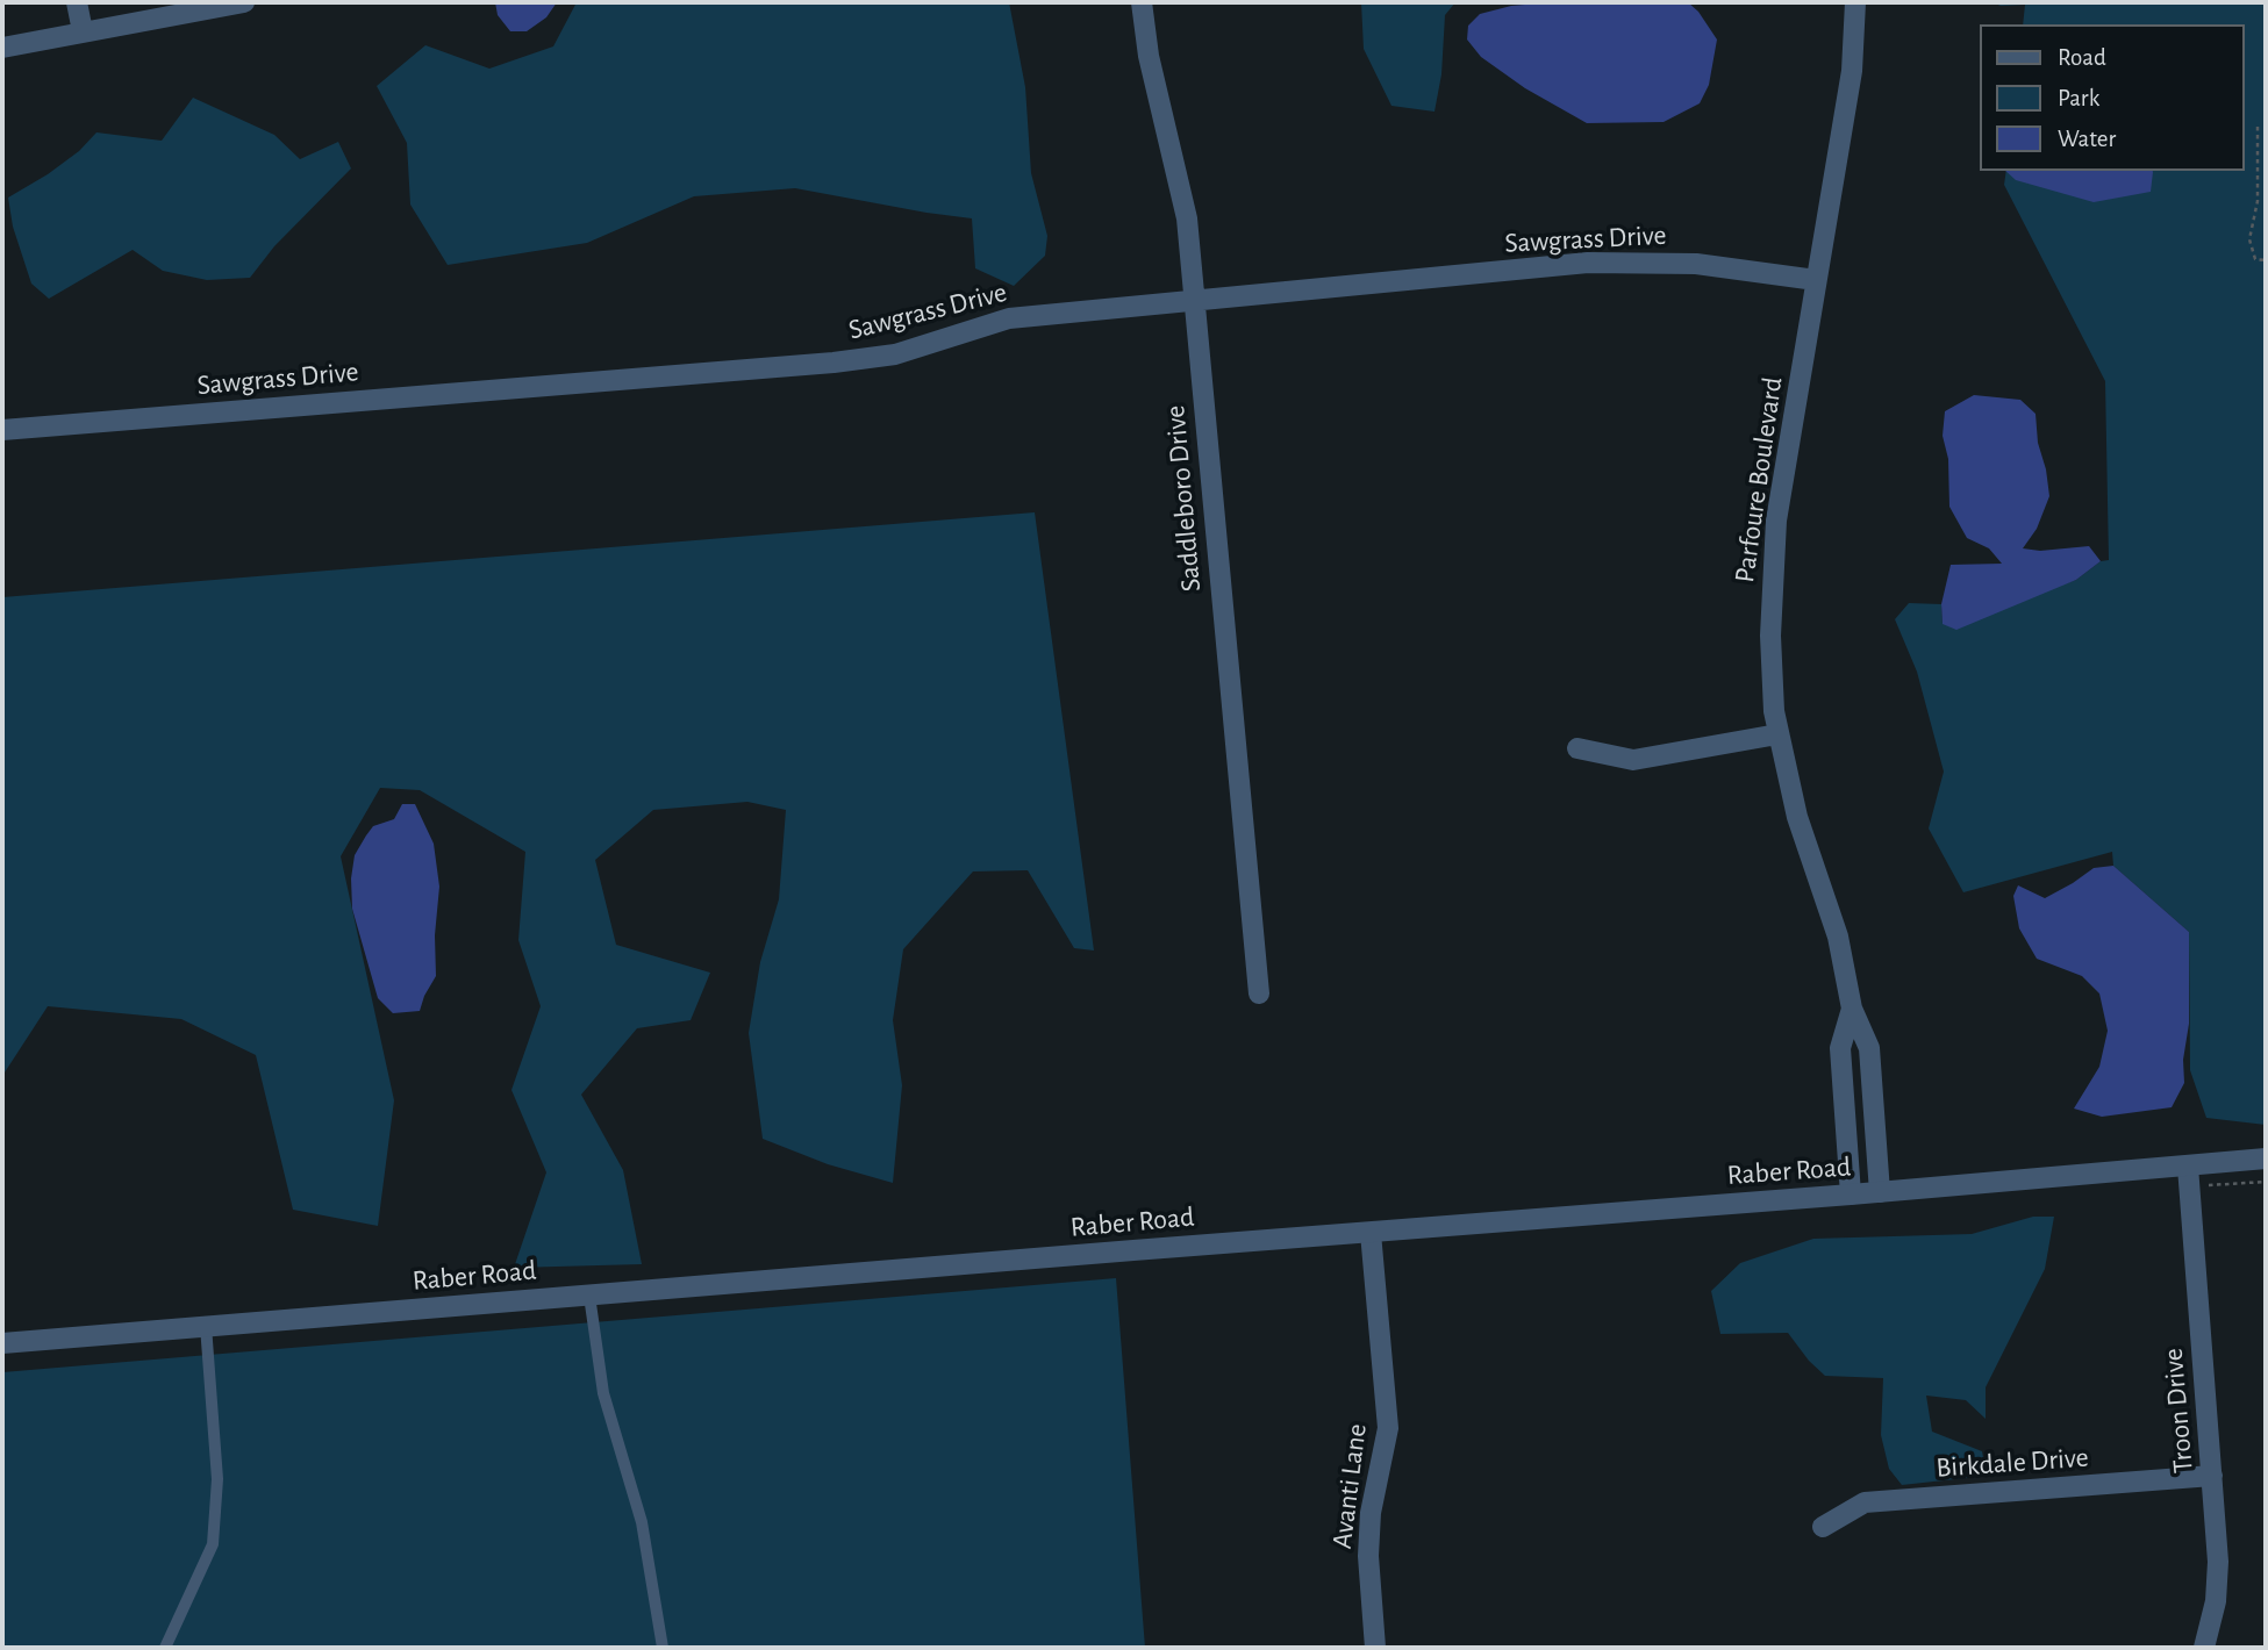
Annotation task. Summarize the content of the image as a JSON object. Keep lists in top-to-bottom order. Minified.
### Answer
{"streets":{"street":["Sawgrass Drive","Parfoure Boulevard","Saddleboro Drive","Raber Road","Troon Drive","Birkdale Drive","Avanti Lane"]},"crossings":[["Sawgrass Drive","Parfoure Boulevard"],["Sawgrass Drive","Saddleboro Drive"],["Parfoure Boulevard","Raber Road"],["Raber Road","Troon Drive"],["Raber Road","Avanti Lane"],["Troon Drive","Birkdale Drive"]],"legend":["Road","Park","Water"]}
